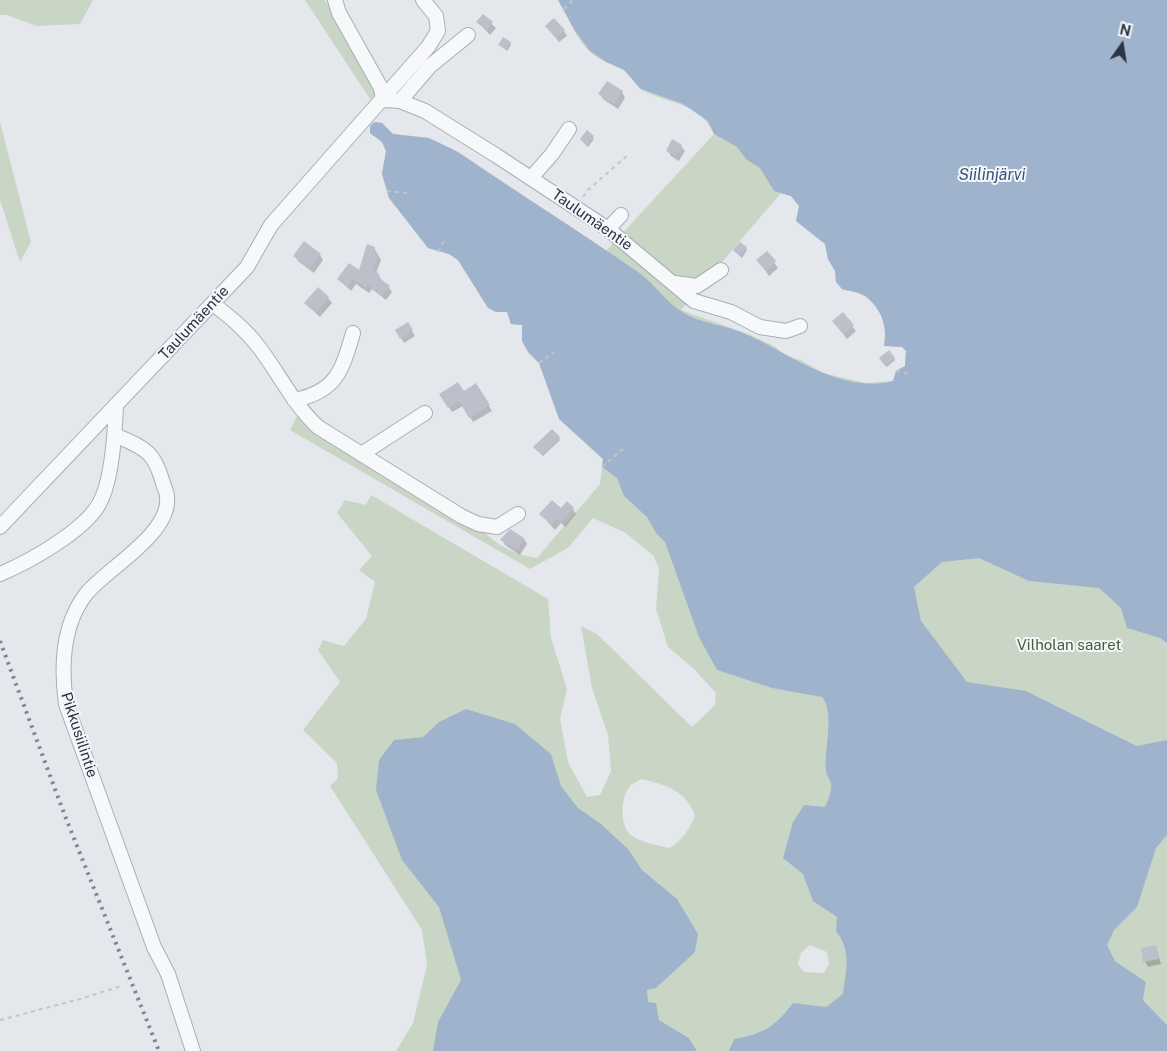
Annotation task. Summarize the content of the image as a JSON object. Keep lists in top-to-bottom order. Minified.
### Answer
{"streets":{"street":["Taulumäentie","Pikkusiilintie"]},"water":["Siilinjärvi"],"parks":["Vilholan saaret"],"north":"top"}
